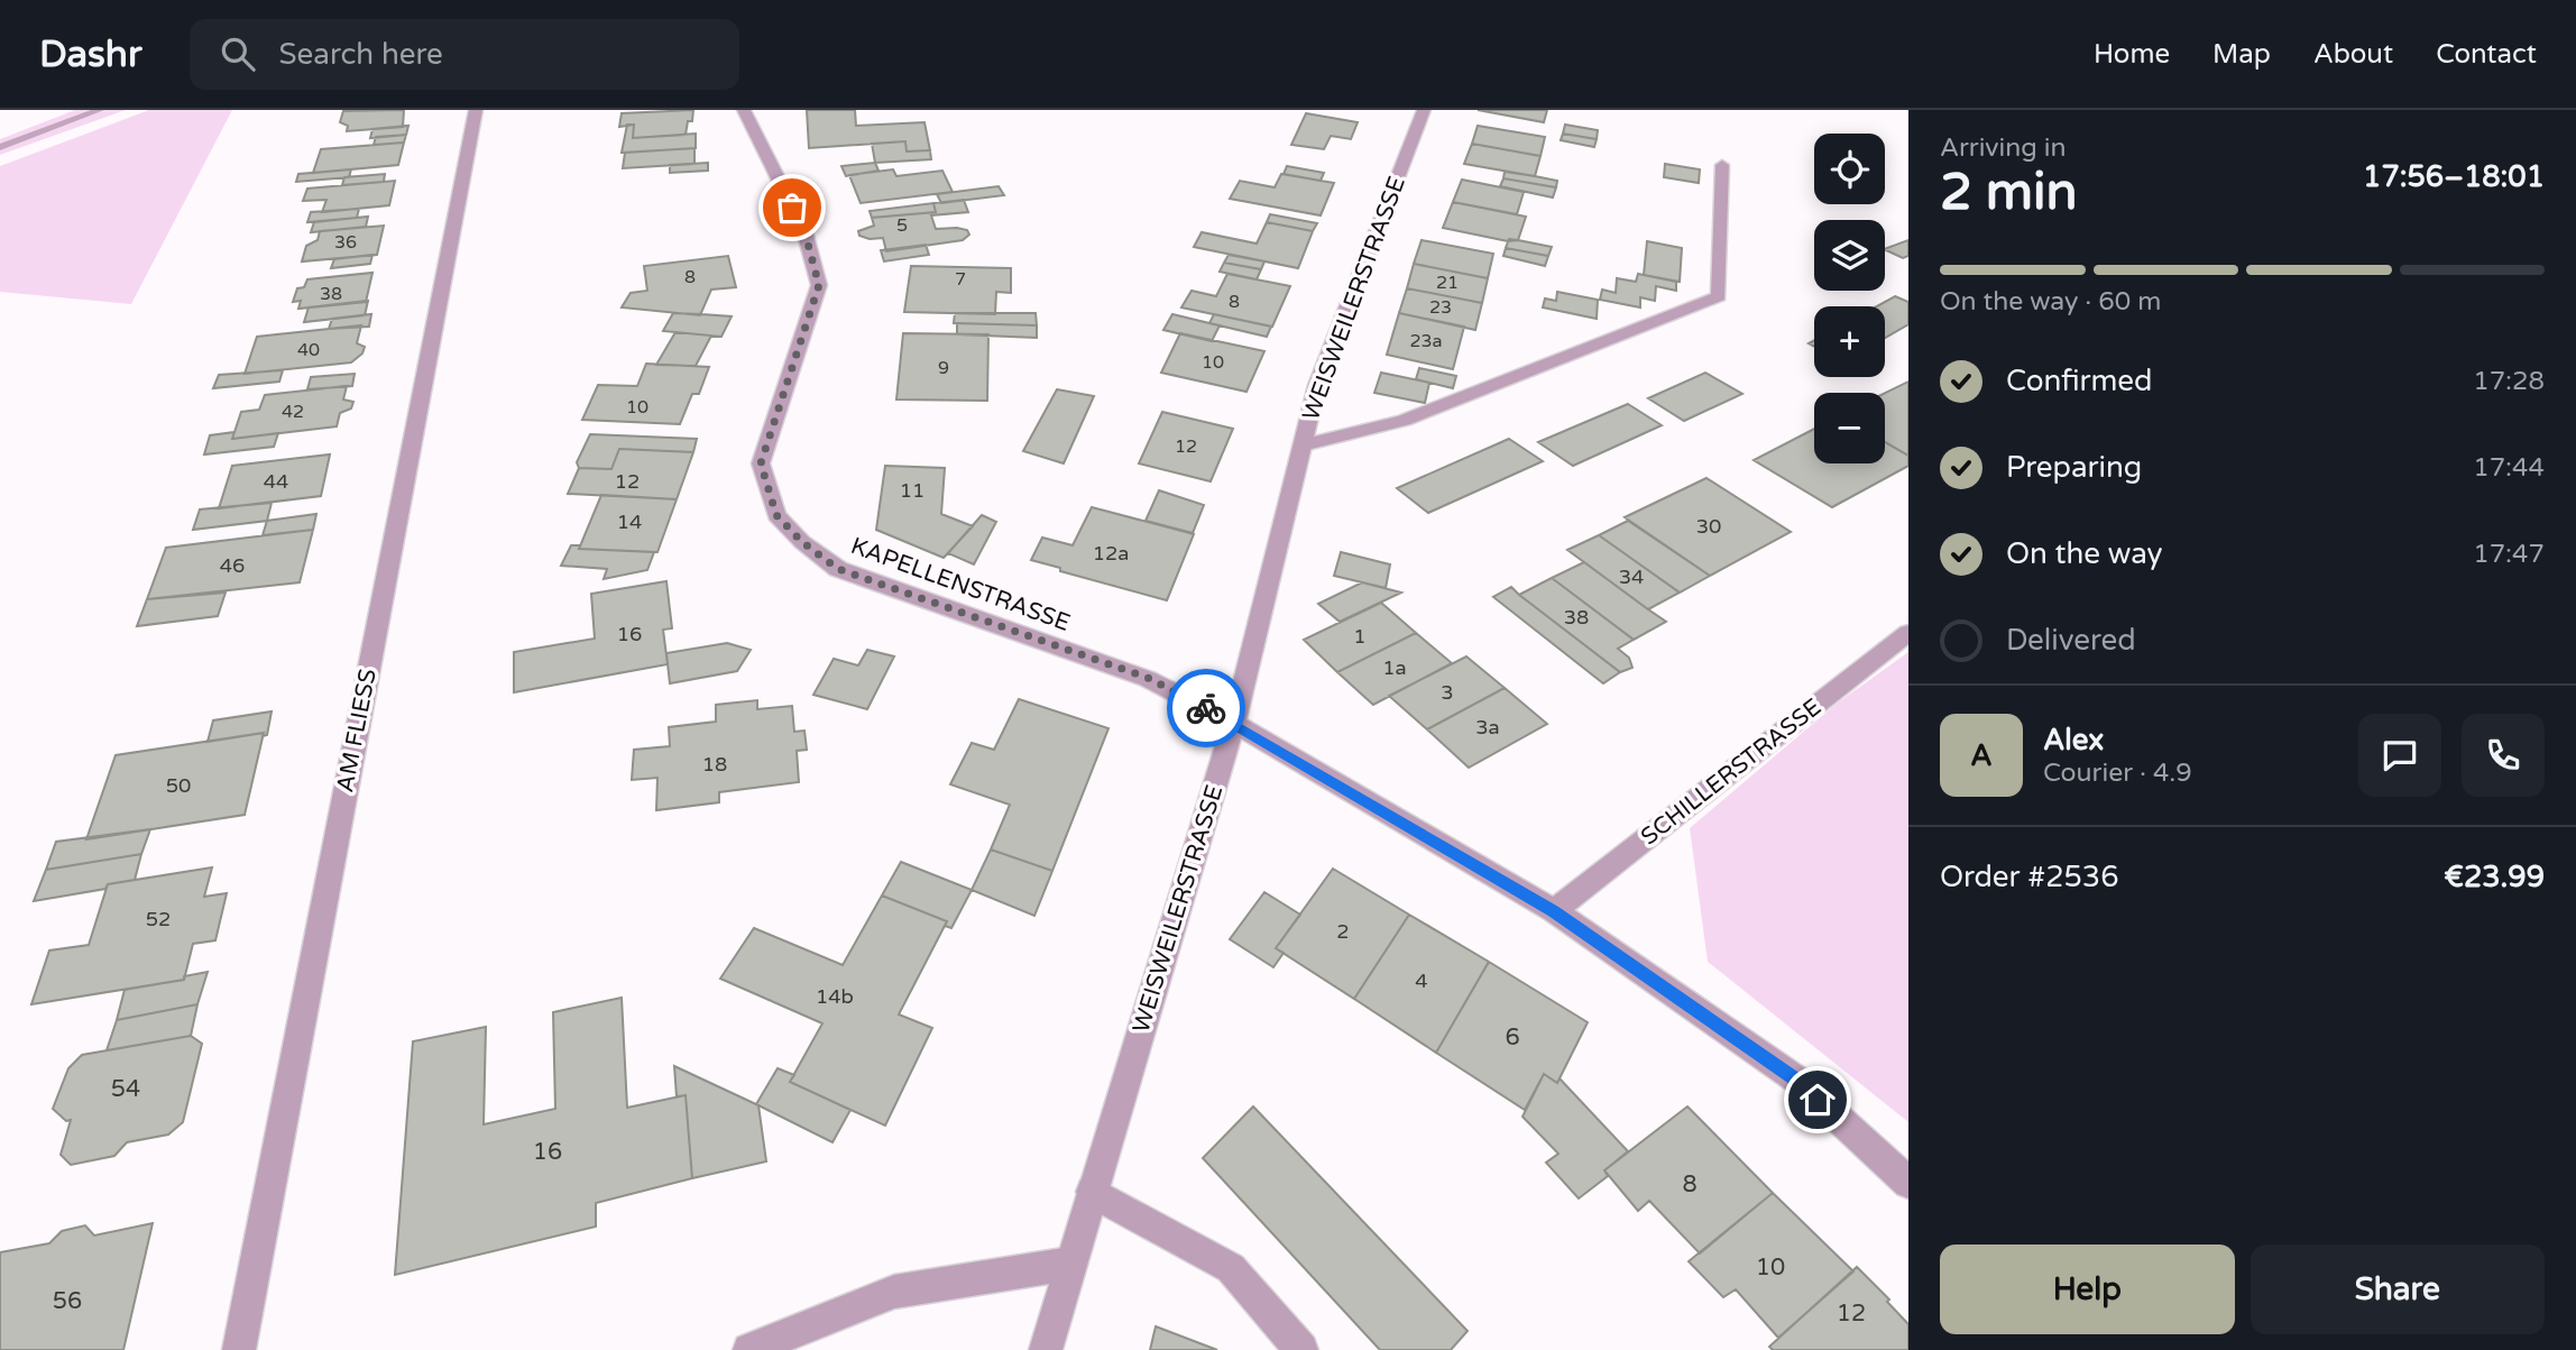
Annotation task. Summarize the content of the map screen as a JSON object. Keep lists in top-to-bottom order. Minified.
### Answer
{"streets":{"street":["WEISWEILERSTRASSE","KAPELLENSTRASSE","AM FLIESS","SCHILLERSTRASSE"]},"crossings":[["WEISWEILERSTRASSE","KAPELLENSTRASSE"],["KAPELLENSTRASSE","SCHILLERSTRASSE"]],"house_numbers":["5","36","8","7","21","38","8","23","23a","40","10","9","10","42","12","44","12","11","14","30","12a","46","34","38","16","1","1a","3","3a","18","50","52","2","4","14b","6","54","16","8","10","56","12"],"page":{"header":"Dashr","search":"Search here","nav":["Home","Map","About","Contact"],"heading":["2 min","Arriving in","17:56–18:01"],"panel":["Alex","Courier · 4.9","Order #2536","€23.99"],"map_buttons":["+","−"],"bar":"On the way · 60 m","list":[["Confirmed","17:28"],["Preparing","17:44"],["On the way","17:47"],"Delivered"],"round":"A","buttons":["Help","Share"]}}
